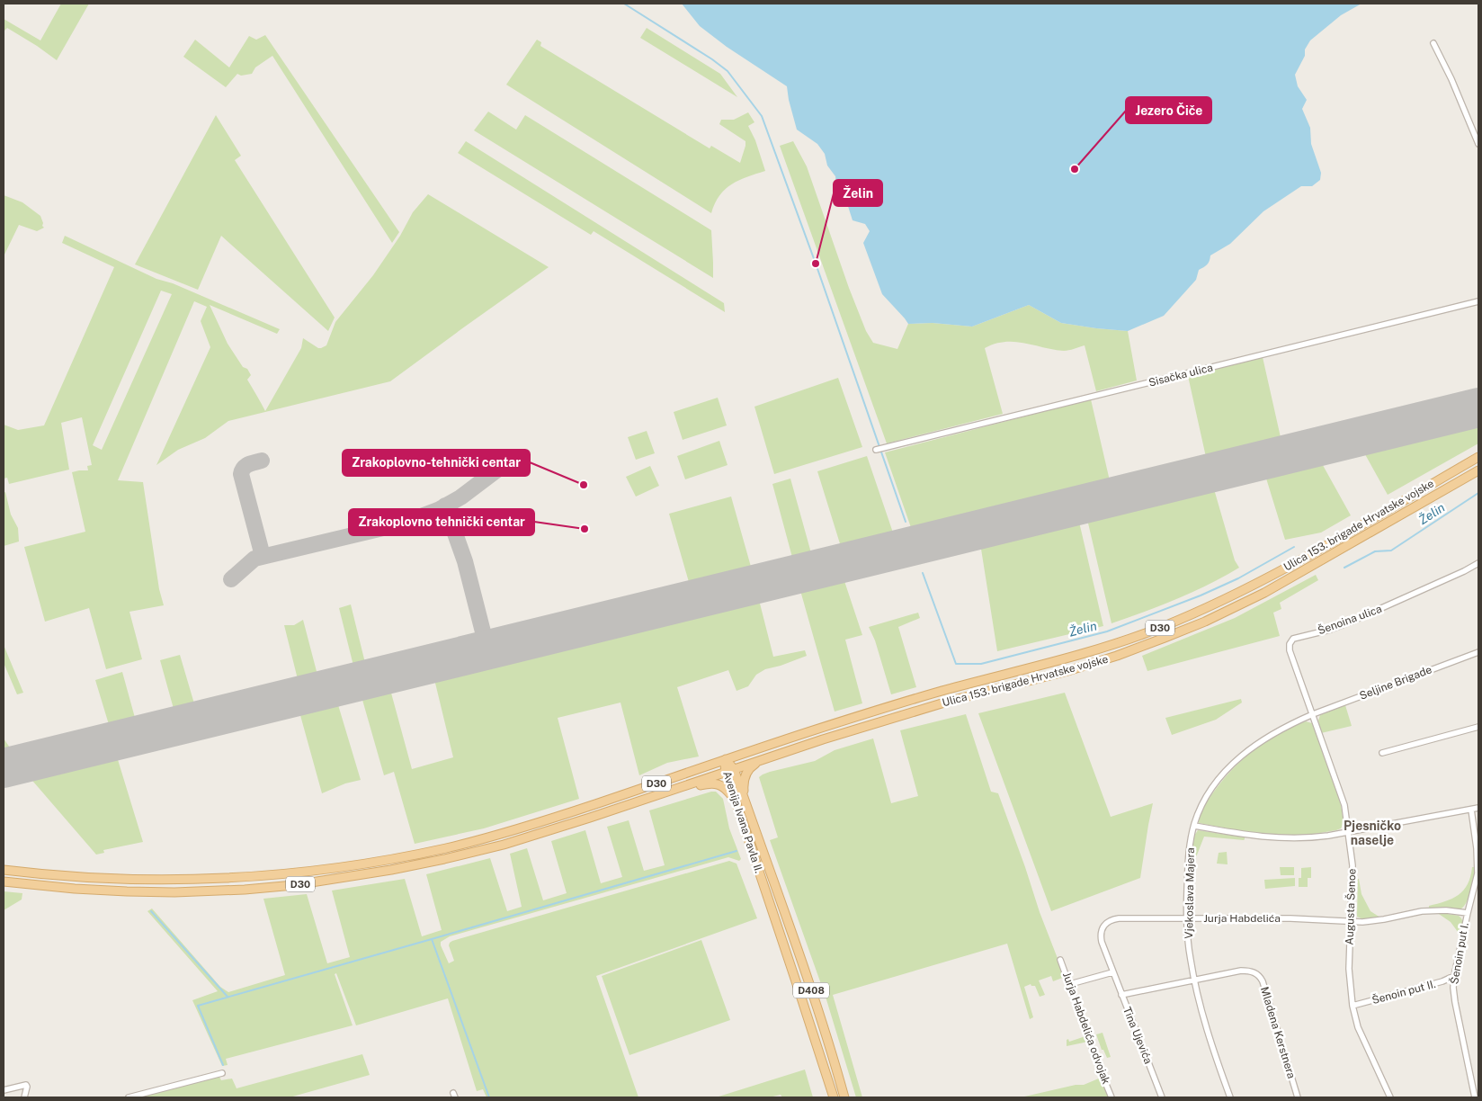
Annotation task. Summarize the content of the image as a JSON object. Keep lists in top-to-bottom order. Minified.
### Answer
{"streets":{"main road":["Ulica 153. brigade Hrvatske vojske","D30","Avenija Ivana Pavla II.","D408"],"street":["Sisačka ulica","Šenoina ulica","Seljine Brigade","Vjekoslava Majera","Augusta Šenoe","Jurja Habdelića","Šenoin put I.","Šenoin put II.","Jurja Habdelića odvojak","Mladena Kerstnera","Tina Ujevića"]},"crossings":[["Ulica 153. brigade Hrvatske vojske","D30"],["Ulica 153. brigade Hrvatske vojske","Avenija Ivana Pavla II."],["Šenoina ulica","Seljine Brigade"],["Šenoina ulica","Vjekoslava Majera"],["Šenoina ulica","Augusta Šenoe"],["D30","Avenija Ivana Pavla II."],["Seljine Brigade","Vjekoslava Majera"],["Seljine Brigade","Augusta Šenoe"],["Vjekoslava Majera","Augusta Šenoe"],["Vjekoslava Majera","Jurja Habdelića"],["Vjekoslava Majera","Mladena Kerstnera"],["Augusta Šenoe","Jurja Habdelića"],["Augusta Šenoe","Šenoin put II."],["Jurja Habdelića","Šenoin put I."],["Jurja Habdelića","Tina Ujevića"],["Šenoin put I.","Šenoin put II."],["Mladena Kerstnera","Tina Ujevića"]],"districts":["Pjesničko naselje"],"water":["Želin"],"places":["Jezero Čiče","Želin","Zrakoplovno-tehnički centar","Zrakoplovno tehnički centar"]}
